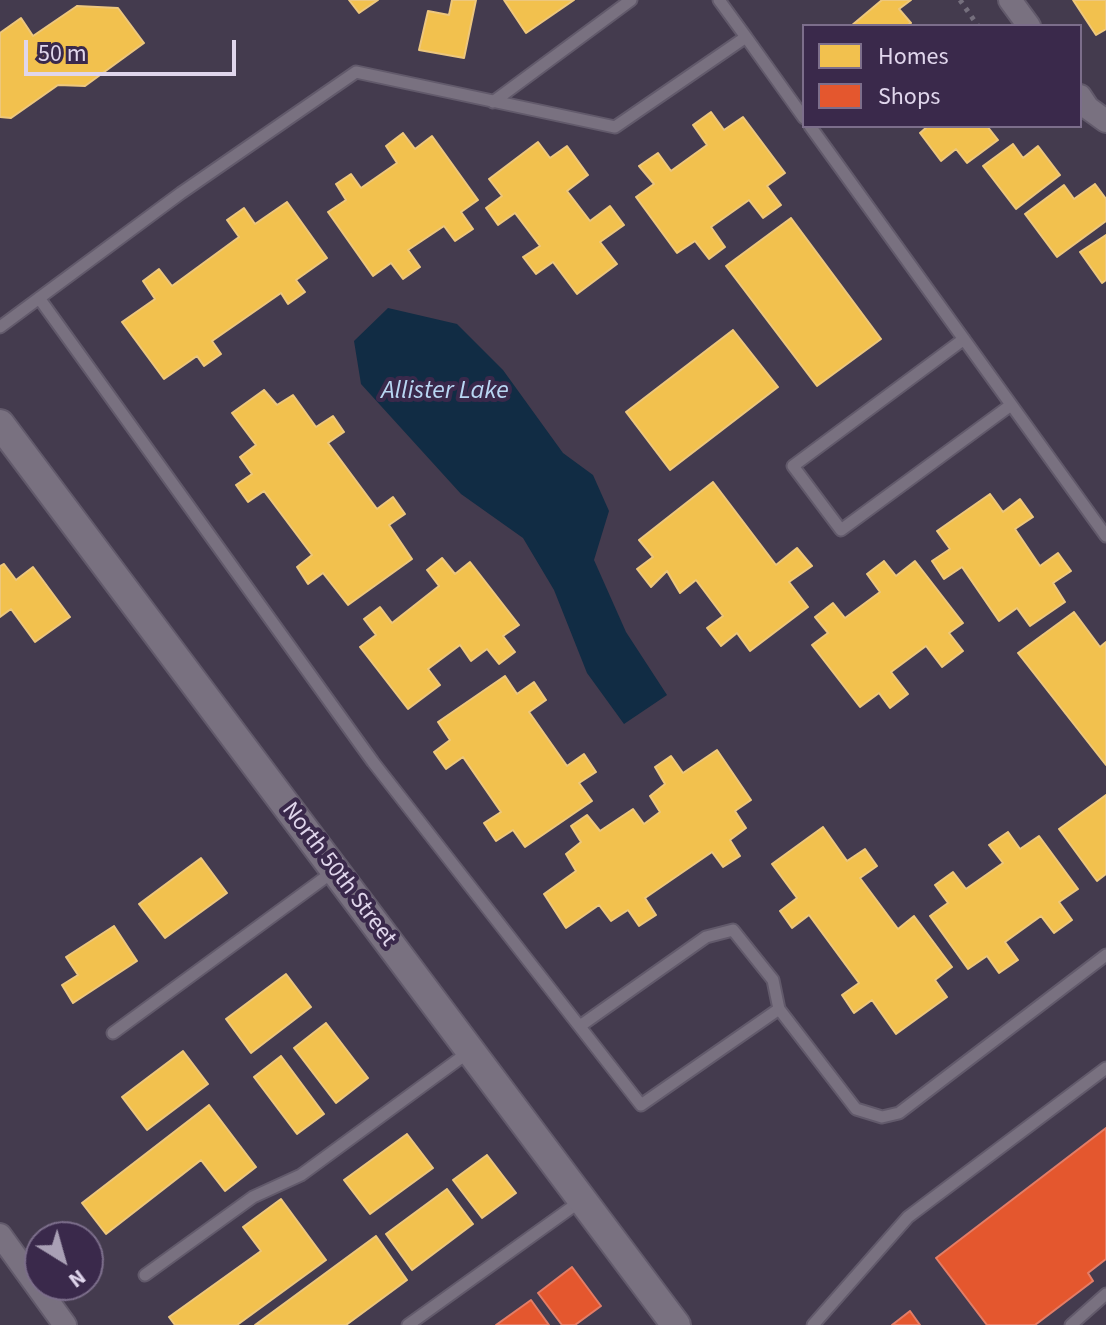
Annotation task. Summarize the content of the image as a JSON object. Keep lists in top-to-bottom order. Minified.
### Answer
{"streets":{"street":["North 50th Street"]},"water":["Allister Lake"],"legend":["Homes","Shops"],"scale_bar":"50 m","north":"bottom right"}
